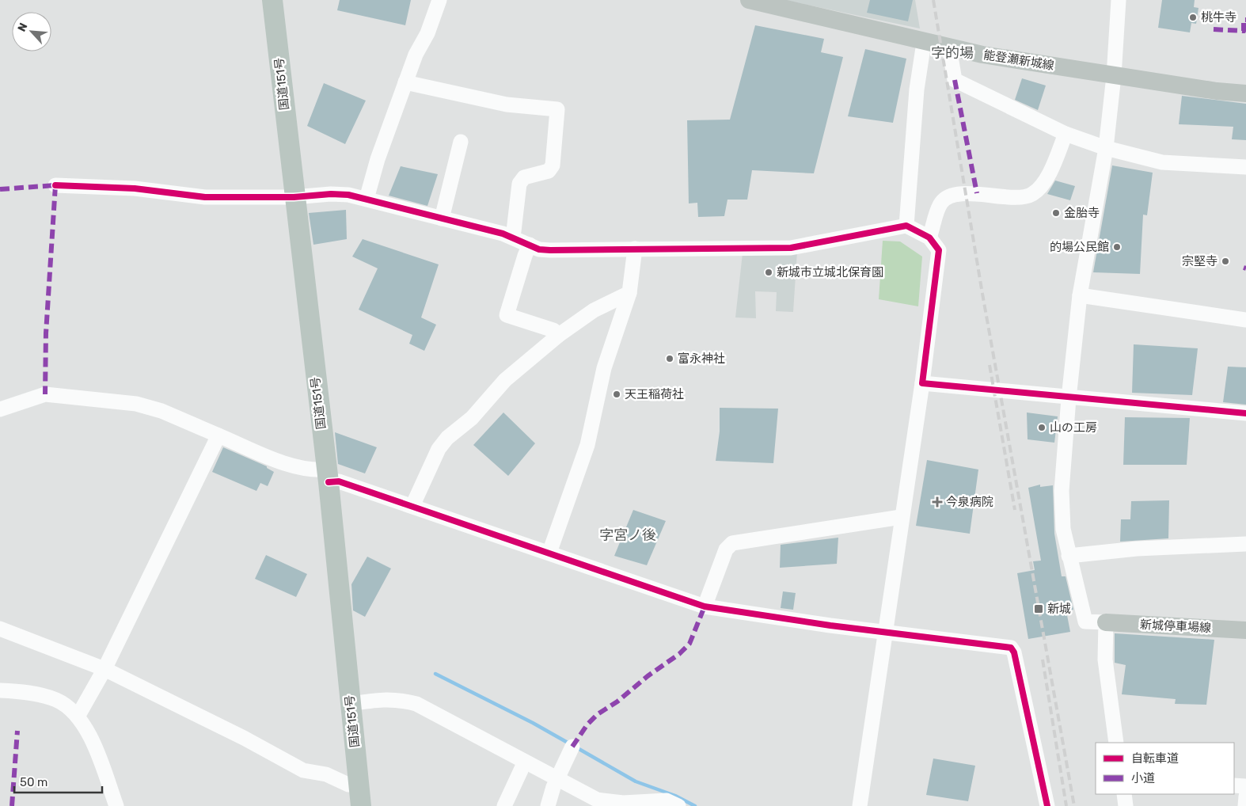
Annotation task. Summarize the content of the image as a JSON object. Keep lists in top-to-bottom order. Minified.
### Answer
{"streets":{"highway":["国道151号"],"main road":["能登瀬新城線","新城停車場線"]},"districts":["字的場","字宮ノ後"],"places":{"other":["桃牛寺","金胎寺","的場公民館","宗堅寺","新城市立城北保育園","富永神社","天王稲荷社","山の工房"],"health":["今泉病院"],"transit":["新城"]},"legend":["自転車道","小道"],"scale_bar":"50 m","north":"top left"}
